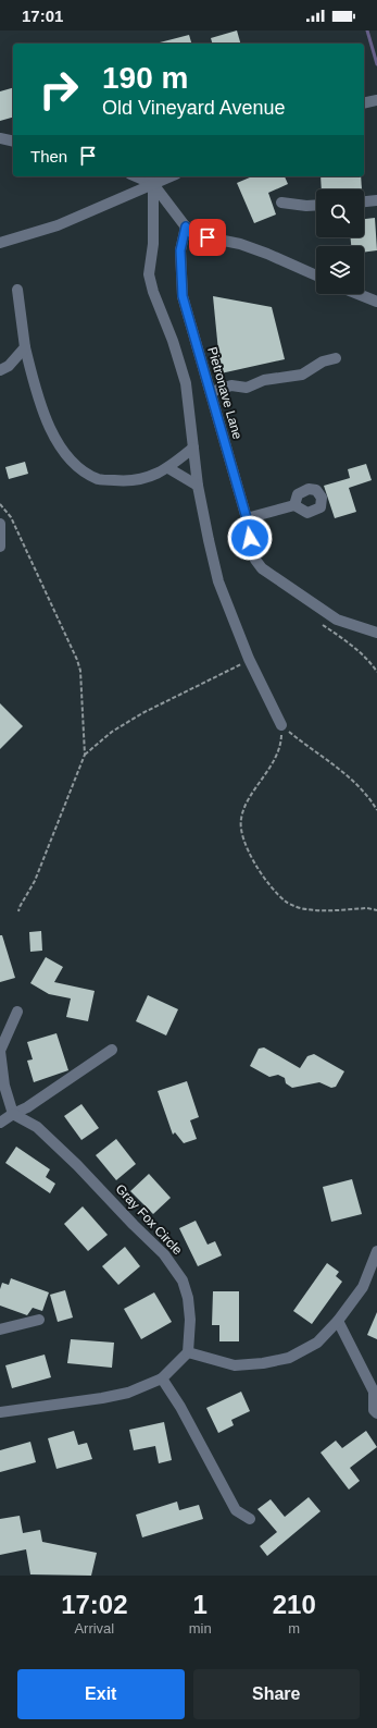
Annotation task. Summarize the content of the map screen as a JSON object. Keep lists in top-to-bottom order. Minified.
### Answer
{"streets":{"street":["Pietronave Lane","Gray Fox Circle"]},"page":{"status":"17:01","turn":["190 m","Old Vineyard Avenue"],"then":"Then","eta":["17:02","Arrival","1","min","210","m"],"buttons":["Exit","Share"]}}
